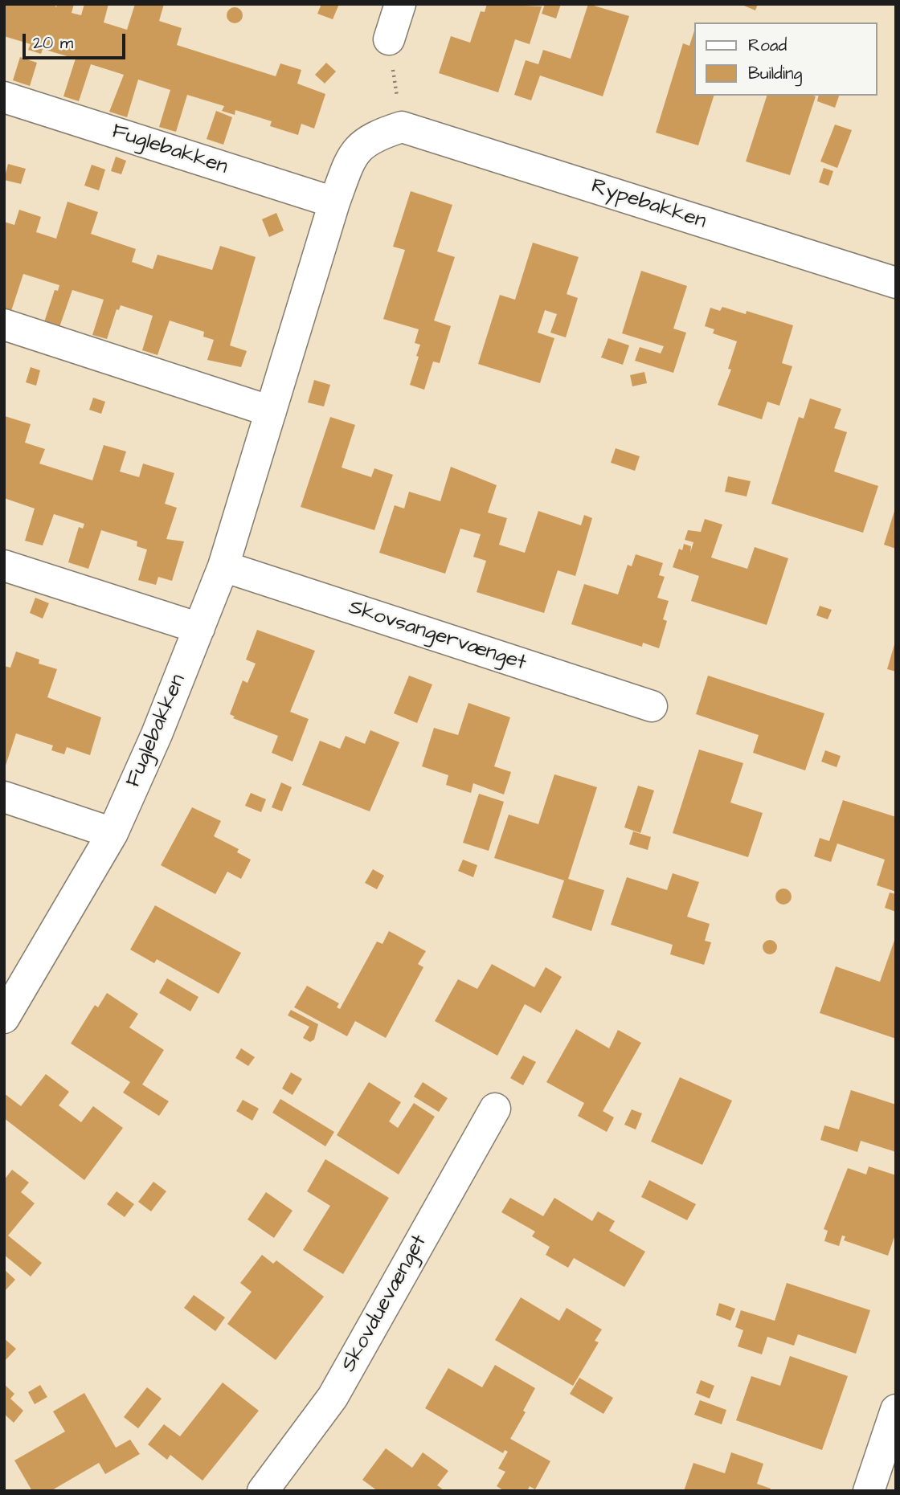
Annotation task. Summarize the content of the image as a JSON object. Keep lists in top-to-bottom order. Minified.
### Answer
{"streets":{"street":["Fuglebakken","Rypebakken","Skovsangervænget","Skovduevænget"]},"crossings":[["Fuglebakken","Rypebakken"],["Fuglebakken","Skovsangervænget"]],"legend":["Road","Building"],"scale_bar":"20 m"}
